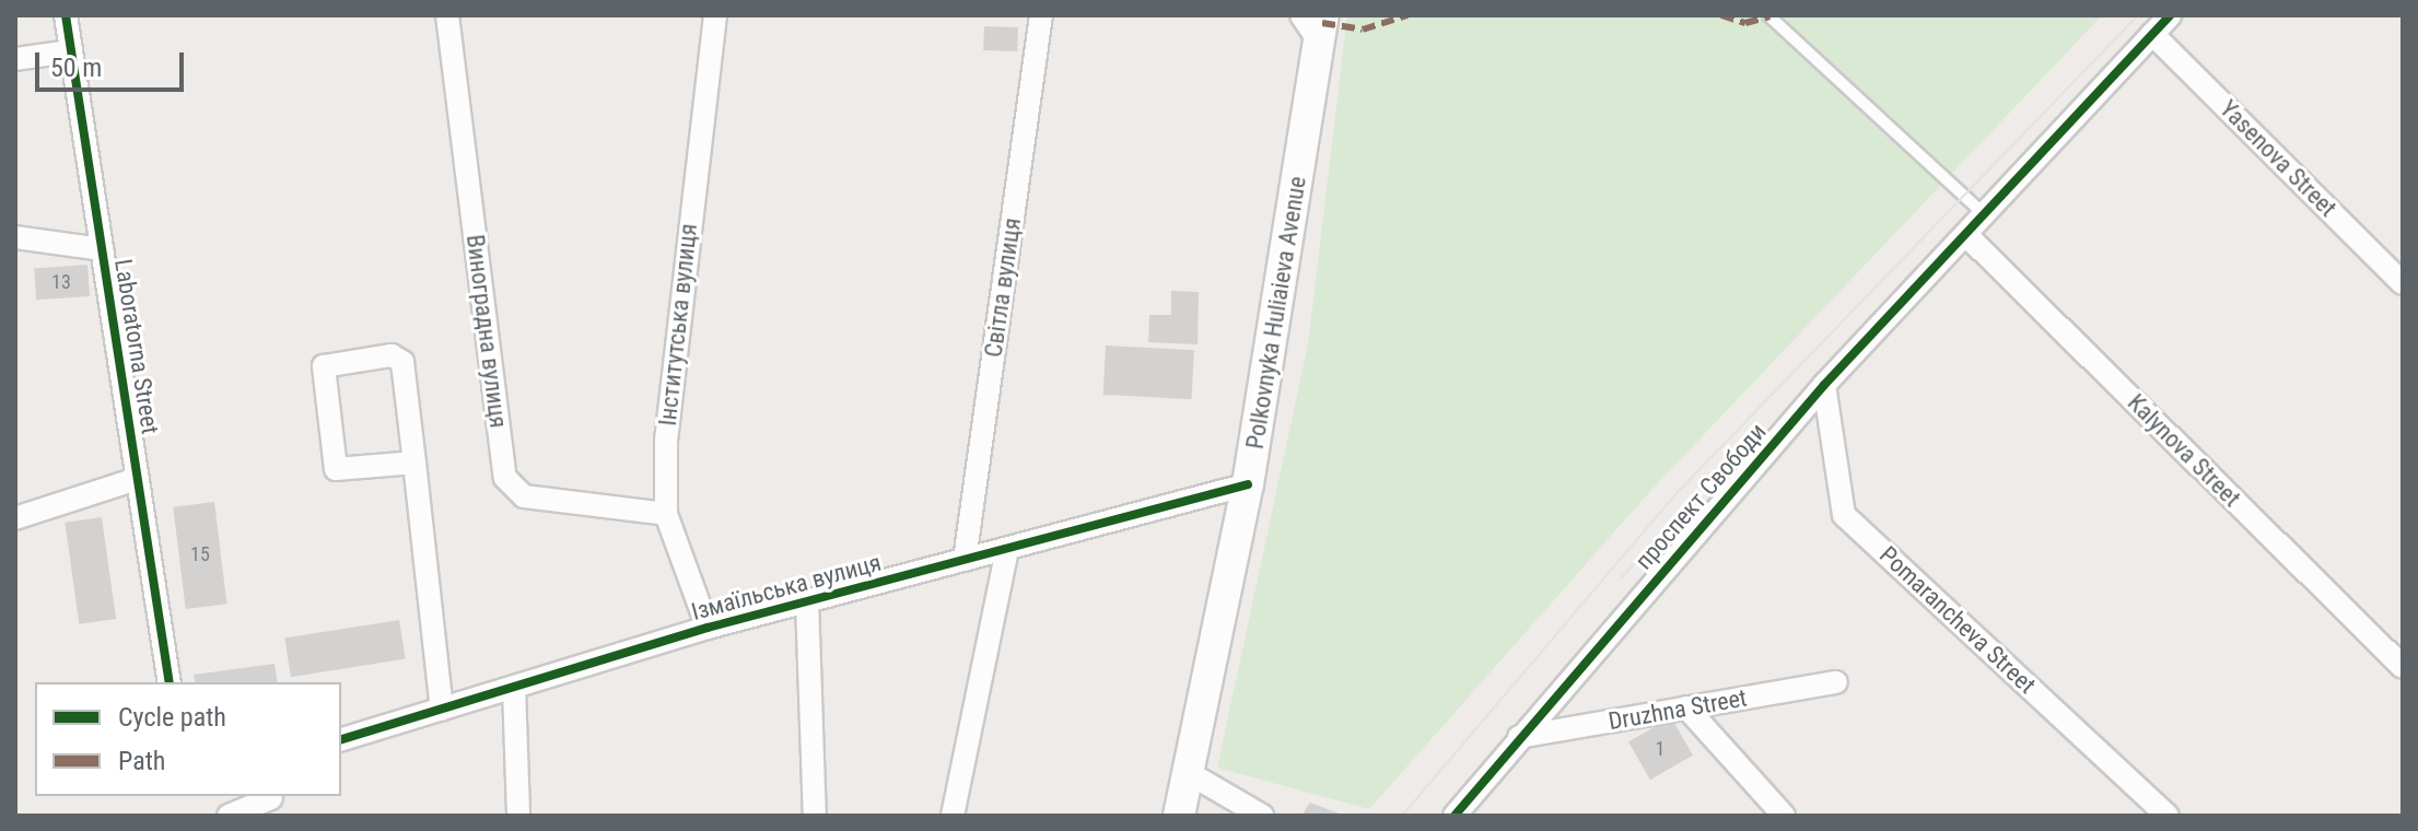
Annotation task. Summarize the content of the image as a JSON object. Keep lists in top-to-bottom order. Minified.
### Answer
{"streets":{"main road":["Polkovnyka Huliaieva Avenue"],"street":["Yasenova Street","Світла вулиця","Інститутська вулиця","Виноградна вулиця","Laboratorna Street","Kalynova Street","проспект Свободи","Ізмаїльська вулиця","Pomarancheva Street","Druzhna Street"]},"crossings":[["Yasenova Street","проспект Свободи"],["Світла вулиця","Ізмаїльська вулиця"],["Polkovnyka Huliaieva Avenue","Ізмаїльська вулиця"],["Інститутська вулиця","Виноградна вулиця"],["Інститутська вулиця","Ізмаїльська вулиця"],["Kalynova Street","проспект Свободи"],["проспект Свободи","Pomarancheva Street"],["проспект Свободи","Druzhna Street"]],"house_numbers":["13","15","1"],"legend":["Cycle path","Path"],"scale_bar":"50 m"}
